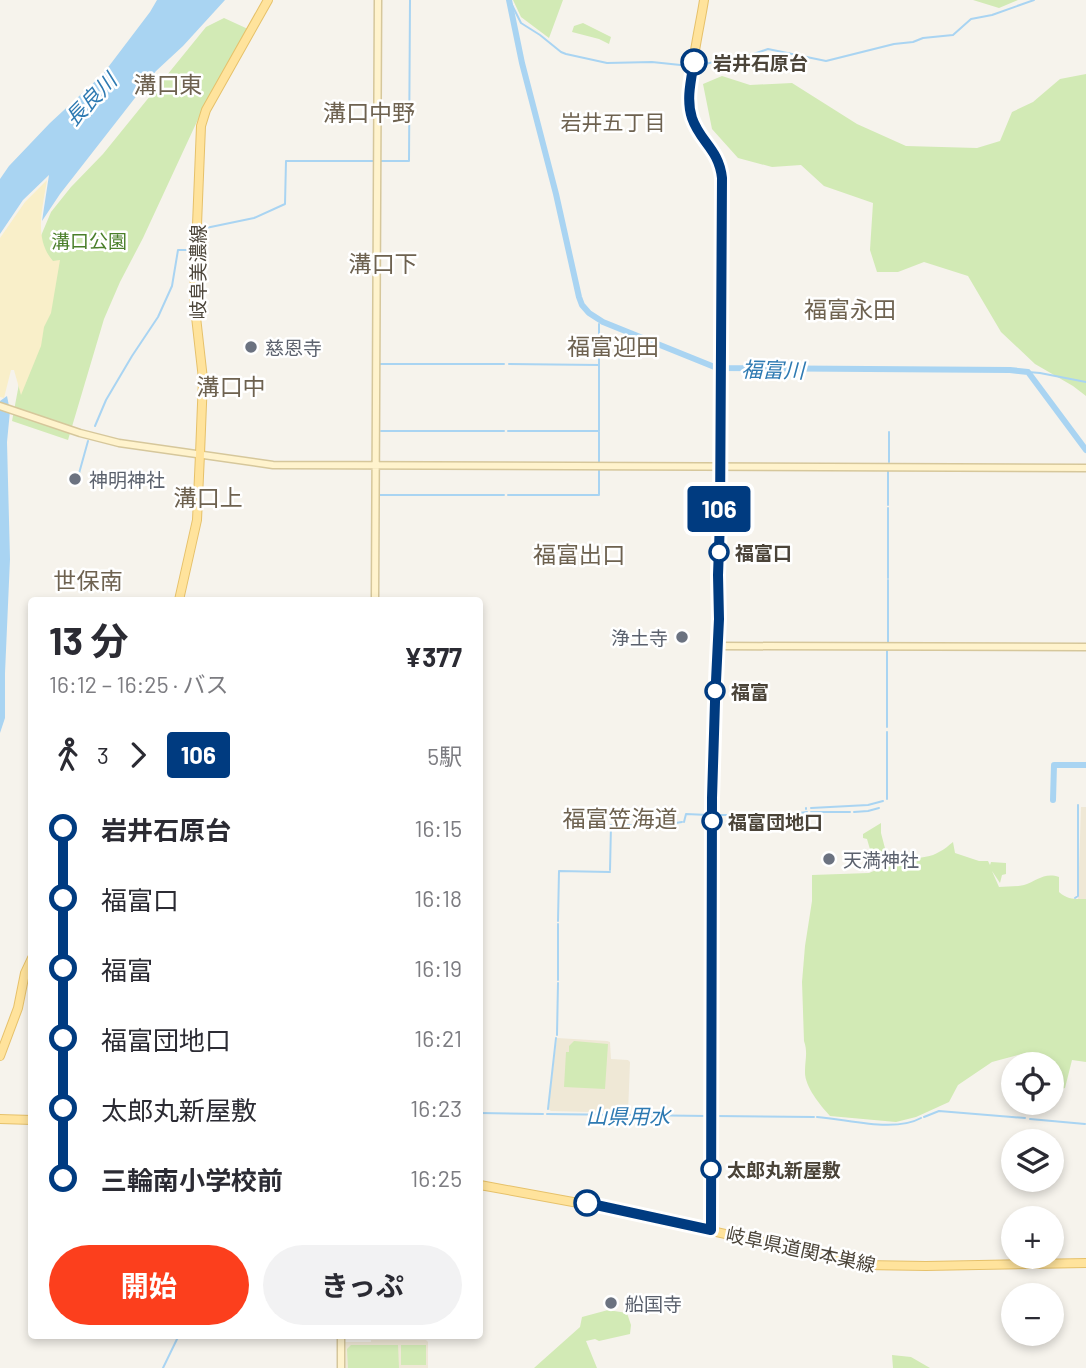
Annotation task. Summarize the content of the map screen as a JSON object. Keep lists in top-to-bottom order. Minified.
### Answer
{"streets":{"main road":["岐阜美濃線","岐阜県道関本巣線"]},"districts":["溝口東","溝口中野","岩井五丁目","溝口下","福富永田","福富迎田","溝口中","溝口上","福富出口","世保南","福富笠海道"],"water":["長良川","福富川","山県用水"],"parks":["溝口公園"],"places":["岩井石原台","慈恩寺","神明神社","福富口","浄土寺","福富","福富団地口","天満神社","太郎丸新屋敷","船国寺"],"lines":["bus line 106"],"page":{"on_map":"106","heading":["13 分","16:12 – 16:25 · バス","¥377"],"legs":["3","106","5駅"],"list":[{"name":"岩井石原台","value":"16:15"},{"name":"福富口","value":"16:18"},{"name":"福富","value":"16:19"},{"name":"福富団地口","value":"16:21"},{"name":"太郎丸新屋敷","value":"16:23"},{"name":"三輪南小学校前","value":"16:25"}],"map_buttons":["+","−"],"buttons":["開始","きっぷ"]}}
